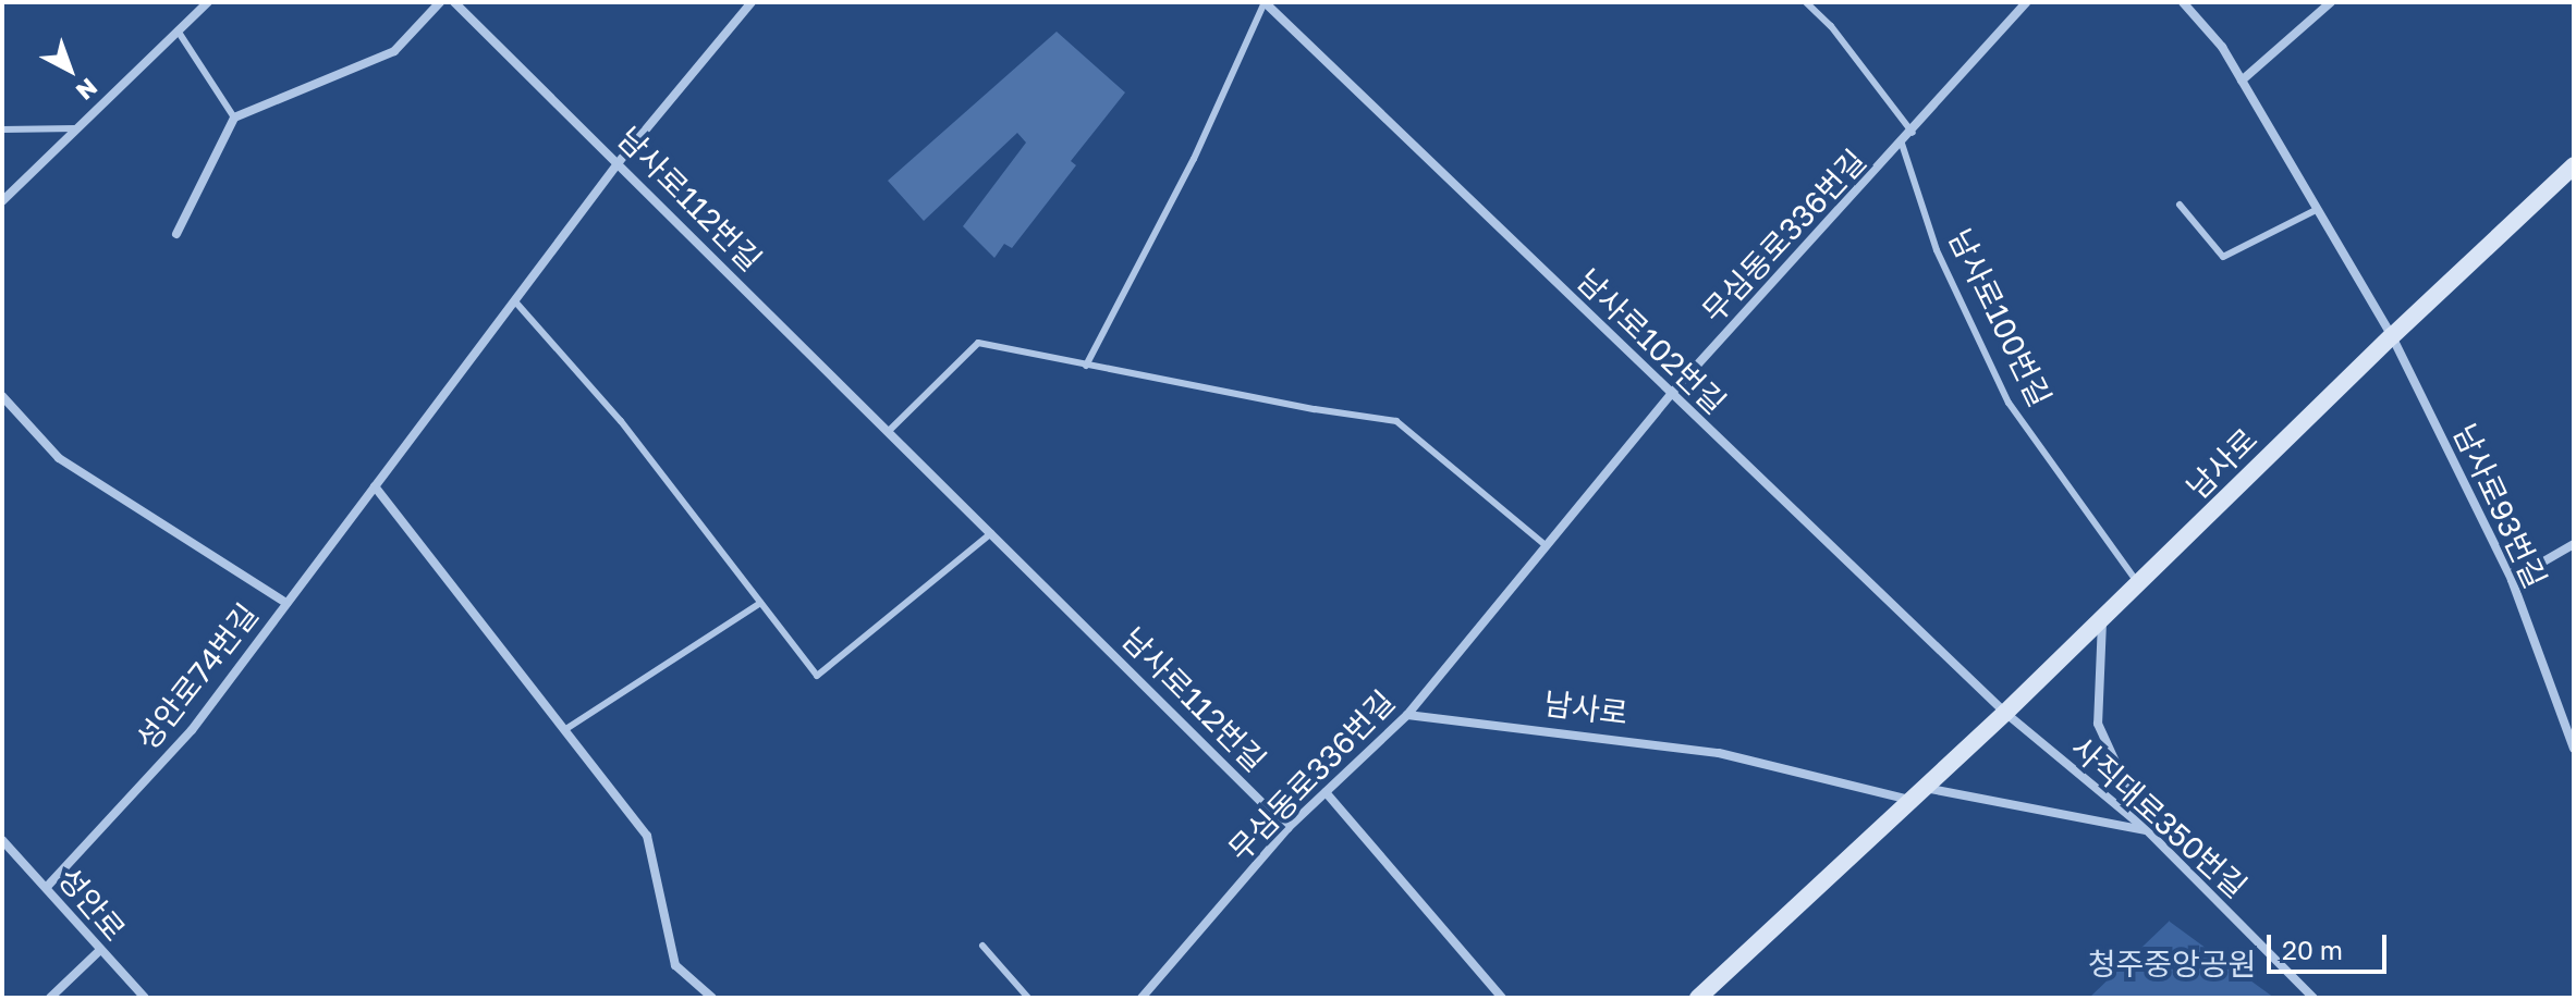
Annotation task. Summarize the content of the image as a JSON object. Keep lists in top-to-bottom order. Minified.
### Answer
{"streets":{"street":["남사로112번길","무심동로336번길","남사로102번길","남사로","남사로93번길","성안로74번길","사직대로350번길","성안로"],"lane":["남사로100번길"]},"crossings":[["남사로112번길","무심동로336번길"],["남사로112번길","성안로74번길"],["무심동로336번길","남사로100번길"],["무심동로336번길","남사로102번길"],["무심동로336번길","남사로"],["남사로100번길","남사로"],["남사로102번길","남사로"],["남사로102번길","사직대로350번길"],["남사로","남사로93번길"],["남사로","사직대로350번길"],["성안로74번길","성안로"]],"parks":["청주중앙공원"],"scale_bar":"20 m","north":"bottom right"}
